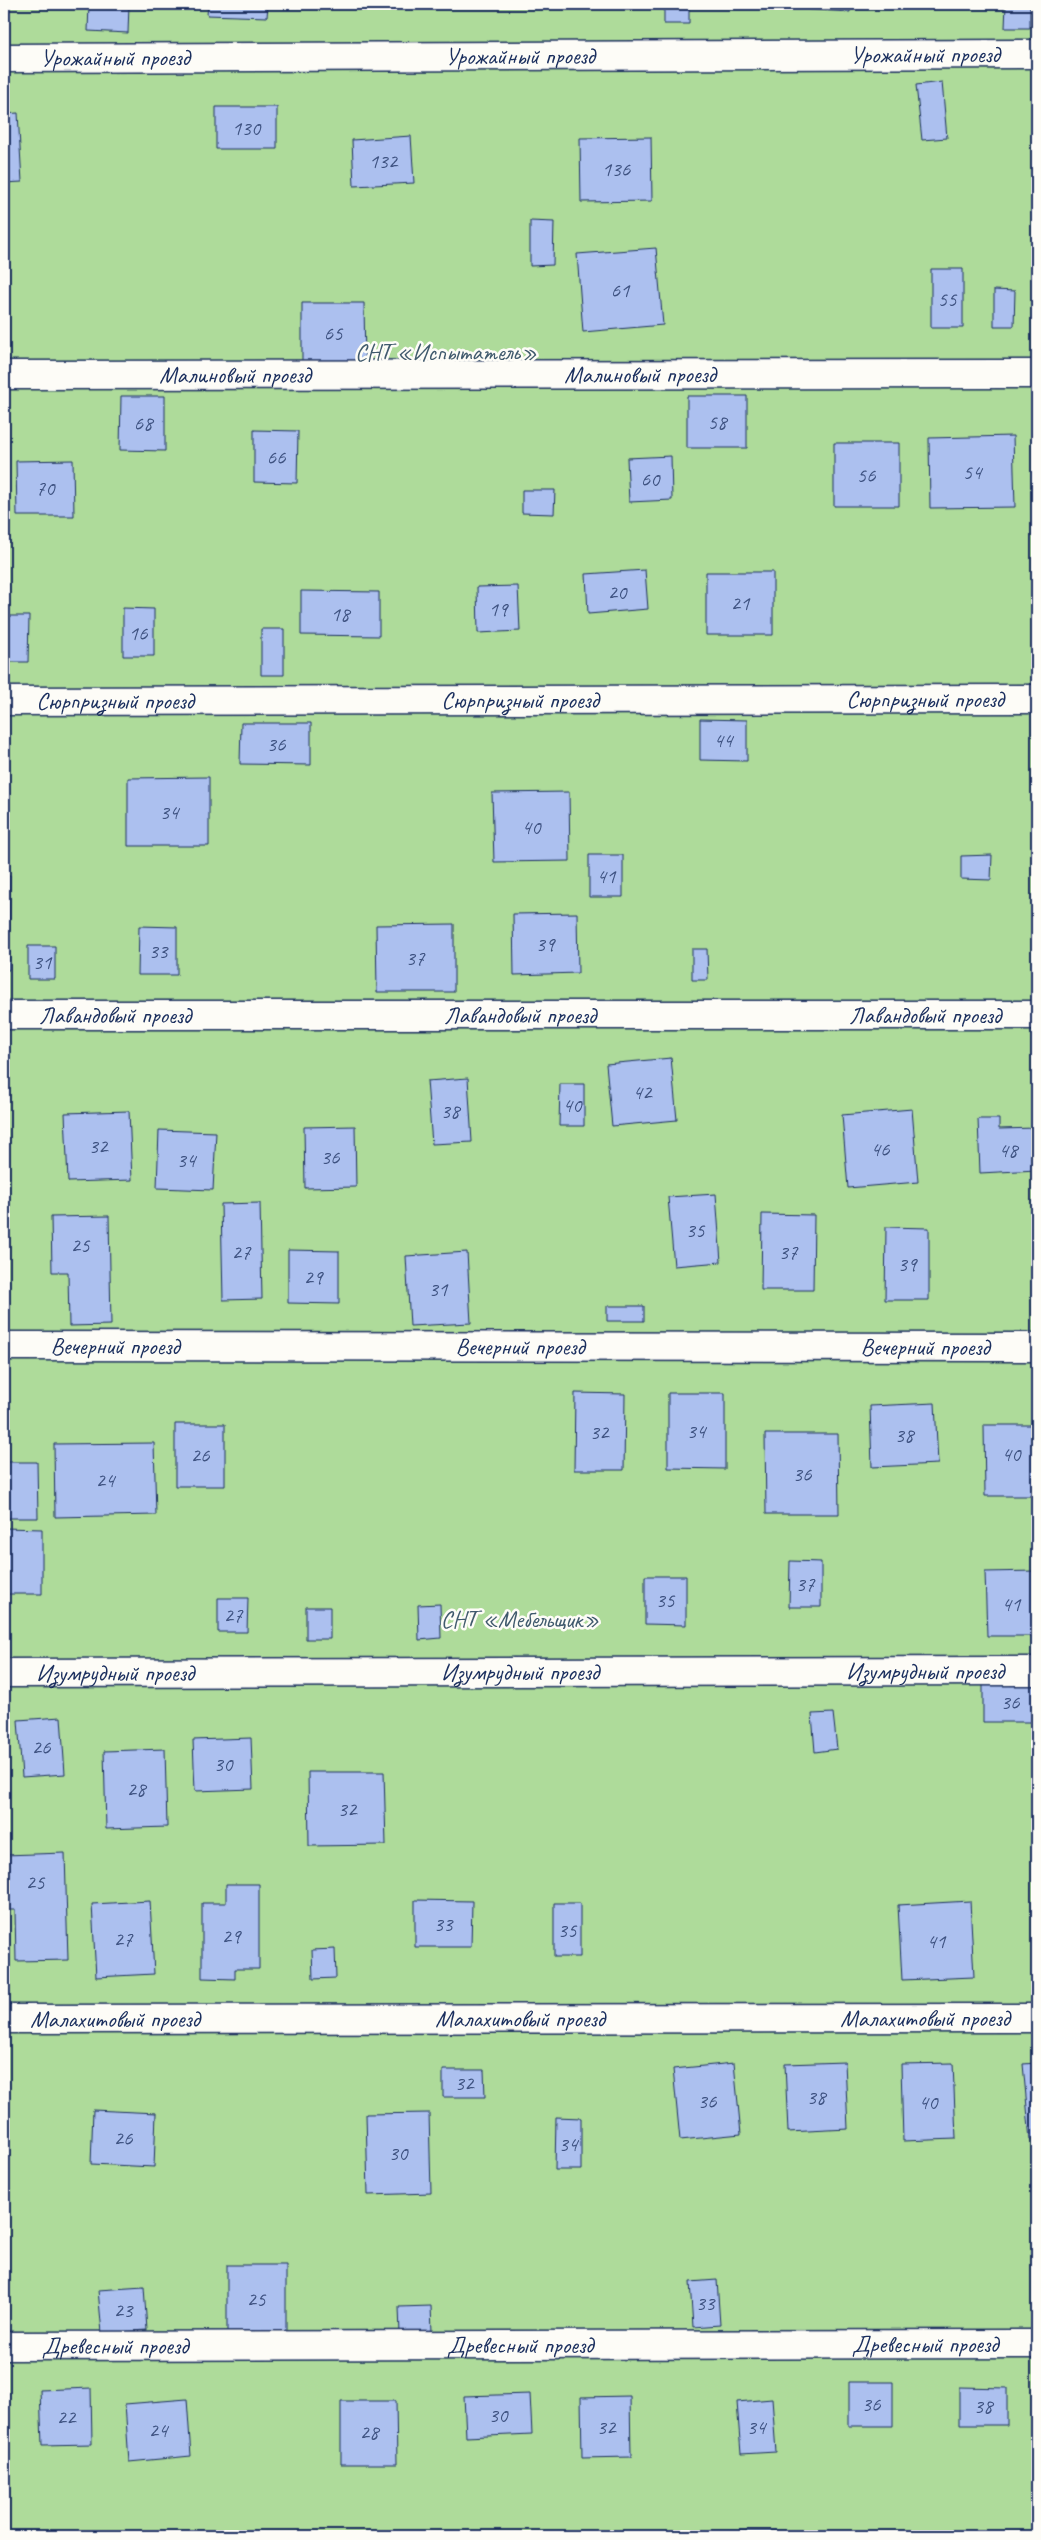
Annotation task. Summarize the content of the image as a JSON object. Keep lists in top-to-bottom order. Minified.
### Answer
{"streets":{"street":["Урожайный проезд","Малиновый проезд","Сюрпризный проезд","Лавандовый проезд","Вечерний проезд","Изумрудный проезд","Малахитовый проезд","Древесный проезд"]},"parks":["СНТ «Испытатель»","СНТ «Мебельщик»"],"house_numbers":["130","132","136","61","55","65","58","68","66","54","56","60","70","20","21","19","18","16","44","36","34","40","41","39","33","37","31","42","40","38","32","46","48","36","34","35","25","27","37","39","29","31","34","32","38","40","26","36","24","37","35","41","27","36","26","30","28","32","25","33","35","29","27","41","32","38","36","40","26","34","30","25","33","23","36","38","30","22","32","34","24","28"]}
